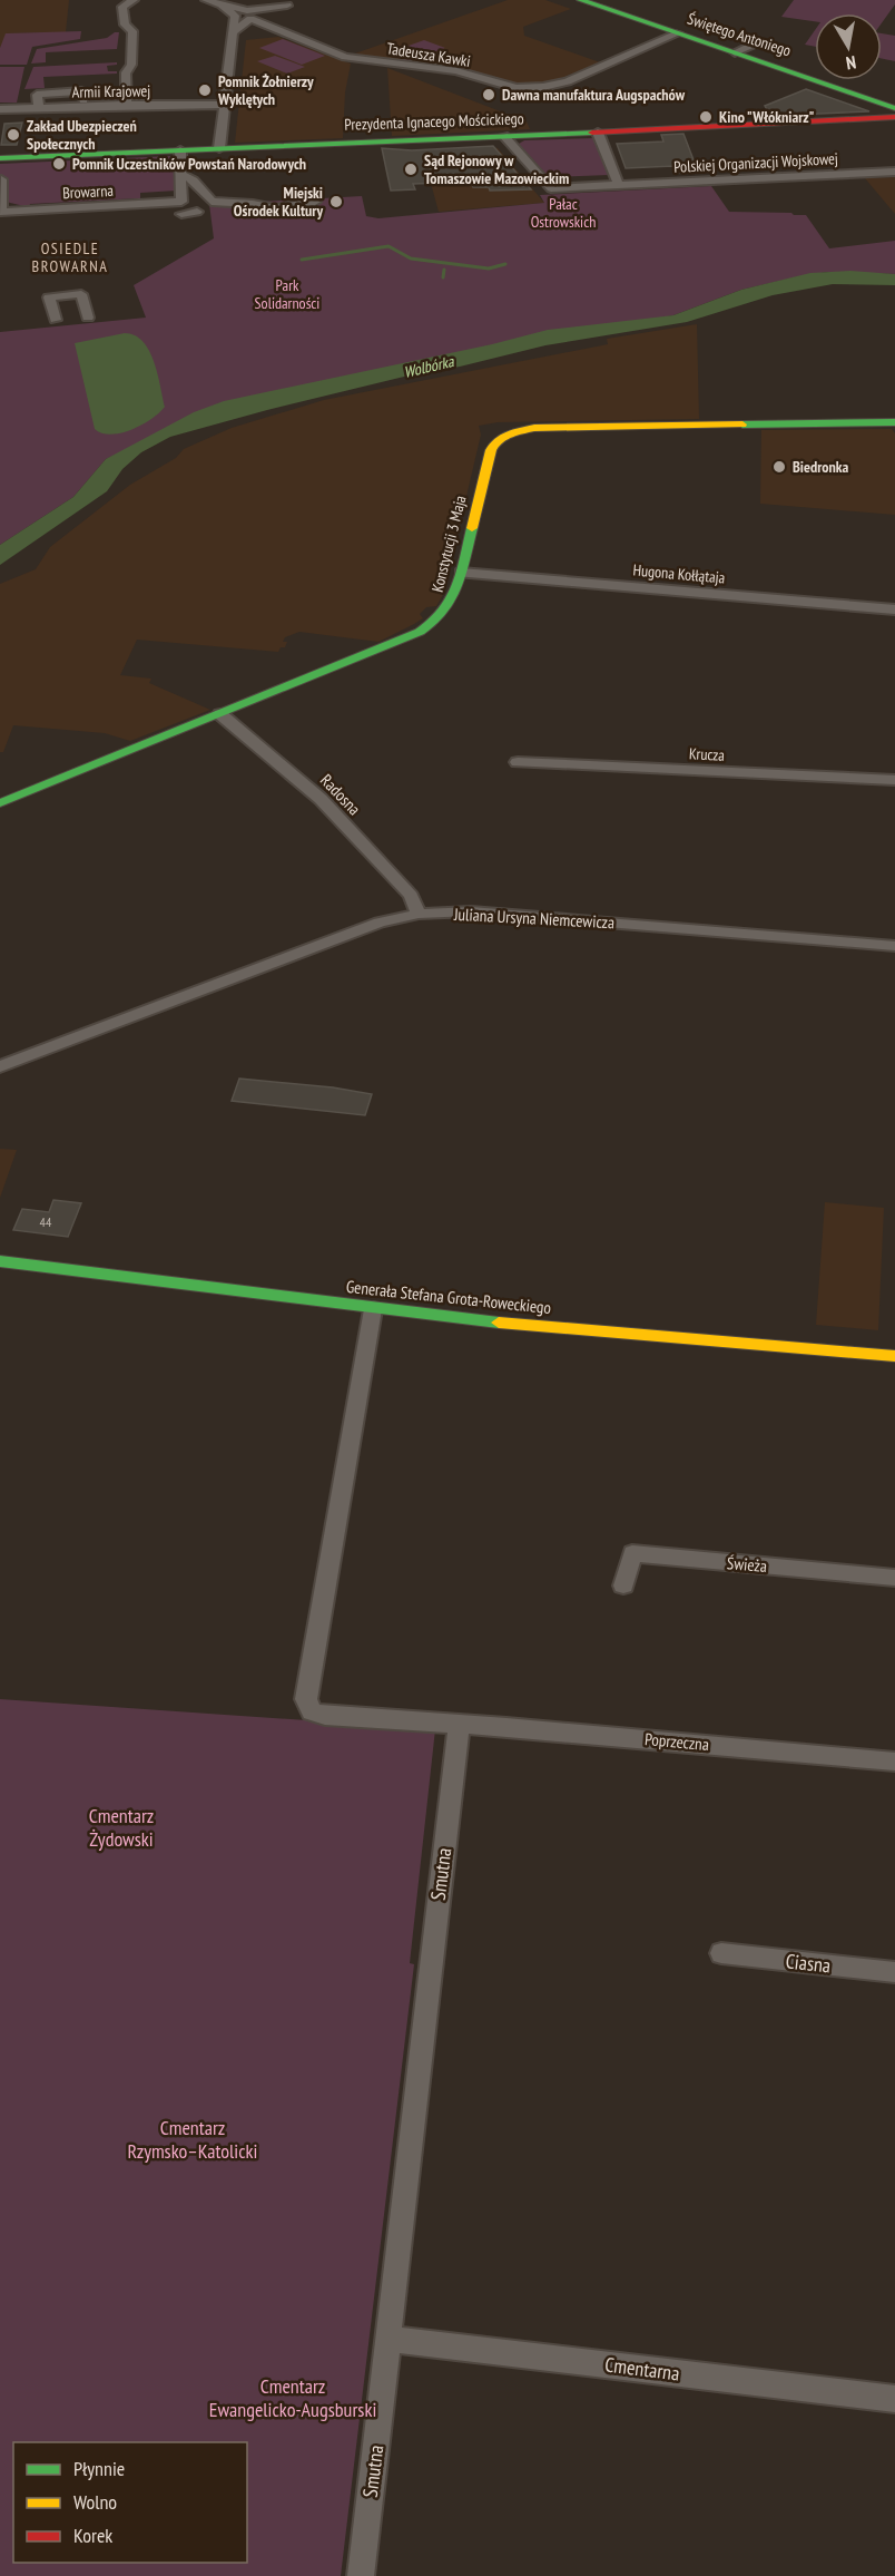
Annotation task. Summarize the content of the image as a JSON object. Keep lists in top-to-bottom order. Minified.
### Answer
{"streets":{"street":["Świętego Antoniego","Tadeusza Kawki","Armii Krajowej","Prezydenta Ignacego Mościckiego","Polskiej Organizacji Wojskowej","Browarna","Konstytucji 3 Maja","Hugona Kołłątaja","Krucza","Radosna","Juliana Ursyna Niemcewicza","Generała Stefana Grota-Roweckiego","Świeża","Poprzeczna","Smutna","Ciasna","Cmentarna"]},"crossings":[["Świętego Antoniego","Tadeusza Kawki"],["Świętego Antoniego","Prezydenta Ignacego Mościckiego"],["Prezydenta Ignacego Mościckiego","Polskiej Organizacji Wojskowej"],["Prezydenta Ignacego Mościckiego","Browarna"],["Konstytucji 3 Maja","Hugona Kołłątaja"],["Konstytucji 3 Maja","Radosna"],["Radosna","Juliana Ursyna Niemcewicza"],["Poprzeczna","Smutna"],["Smutna","Cmentarna"]],"districts":["OSIEDLE BROWARNA"],"water":["Wolbórka"],"parks":["Pałac Ostrowskich","Park Solidarności","Cmentarz Żydowski","Cmentarz Rzymsko–Katolicki","Cmentarz Ewangelicko-Augsburski"],"places":["Pomnik Żołnierzy Wyklętych","Dawna manufaktura Augspachów","Kino \"Włókniarz\"","Zakład Ubezpieczeń Społecznych","Pomnik Uczestników Powstań Narodowych","Sąd Rejonowy w Tomaszowie Mazowieckim","Miejski Ośrodek Kultury","Biedronka"],"house_numbers":["44"],"legend":["Płynnie","Wolno","Korek"],"north":"bottom"}
